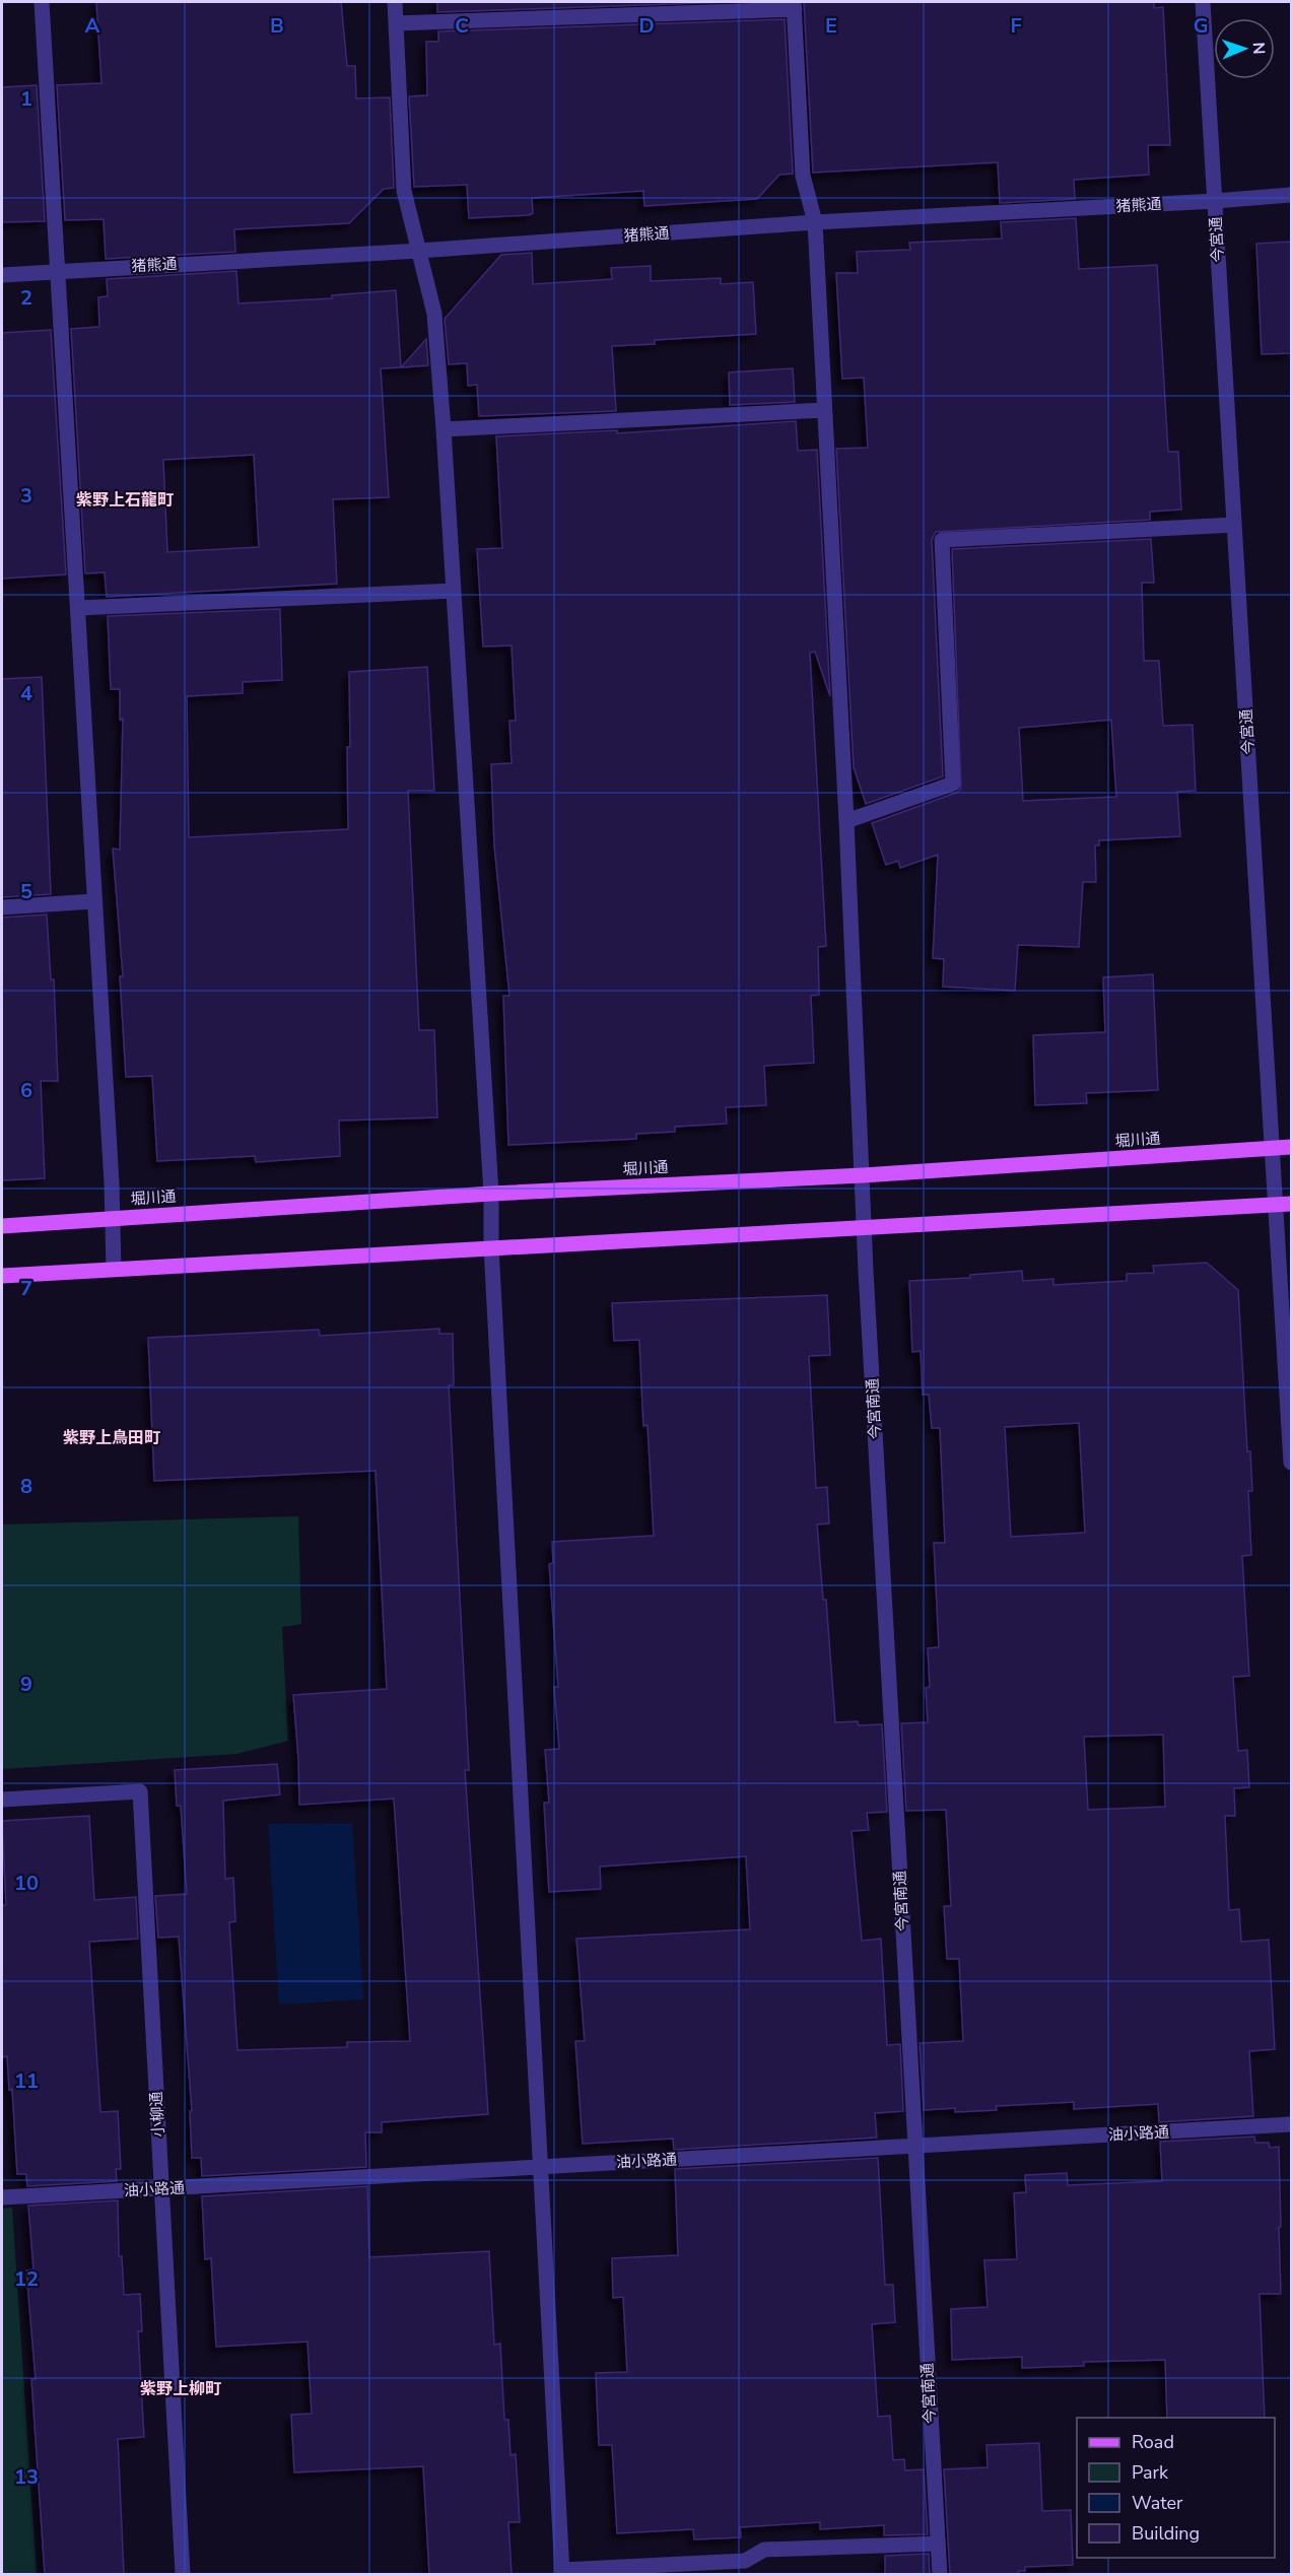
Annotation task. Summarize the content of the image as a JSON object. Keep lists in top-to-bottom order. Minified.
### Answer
{"streets":{"main road":["堀川通"],"street":["猪熊通","今宮通","今宮南通","小柳通","油小路通"]},"crossings":[["猪熊通","今宮通"],["猪熊通","今宮南通"],["今宮通","堀川通"],["堀川通","今宮南通"],["今宮南通","油小路通"],["小柳通","油小路通"]],"districts":["紫野上石龍町","紫野上鳥田町","紫野上柳町"],"legend":["Road","Park","Water","Building"],"north":"right","grid":{"columns":["A","B","C","D","E","F","G"],"rows":["1","2","3","4","5","6","7","8","9","10","11","12","13"]}}
